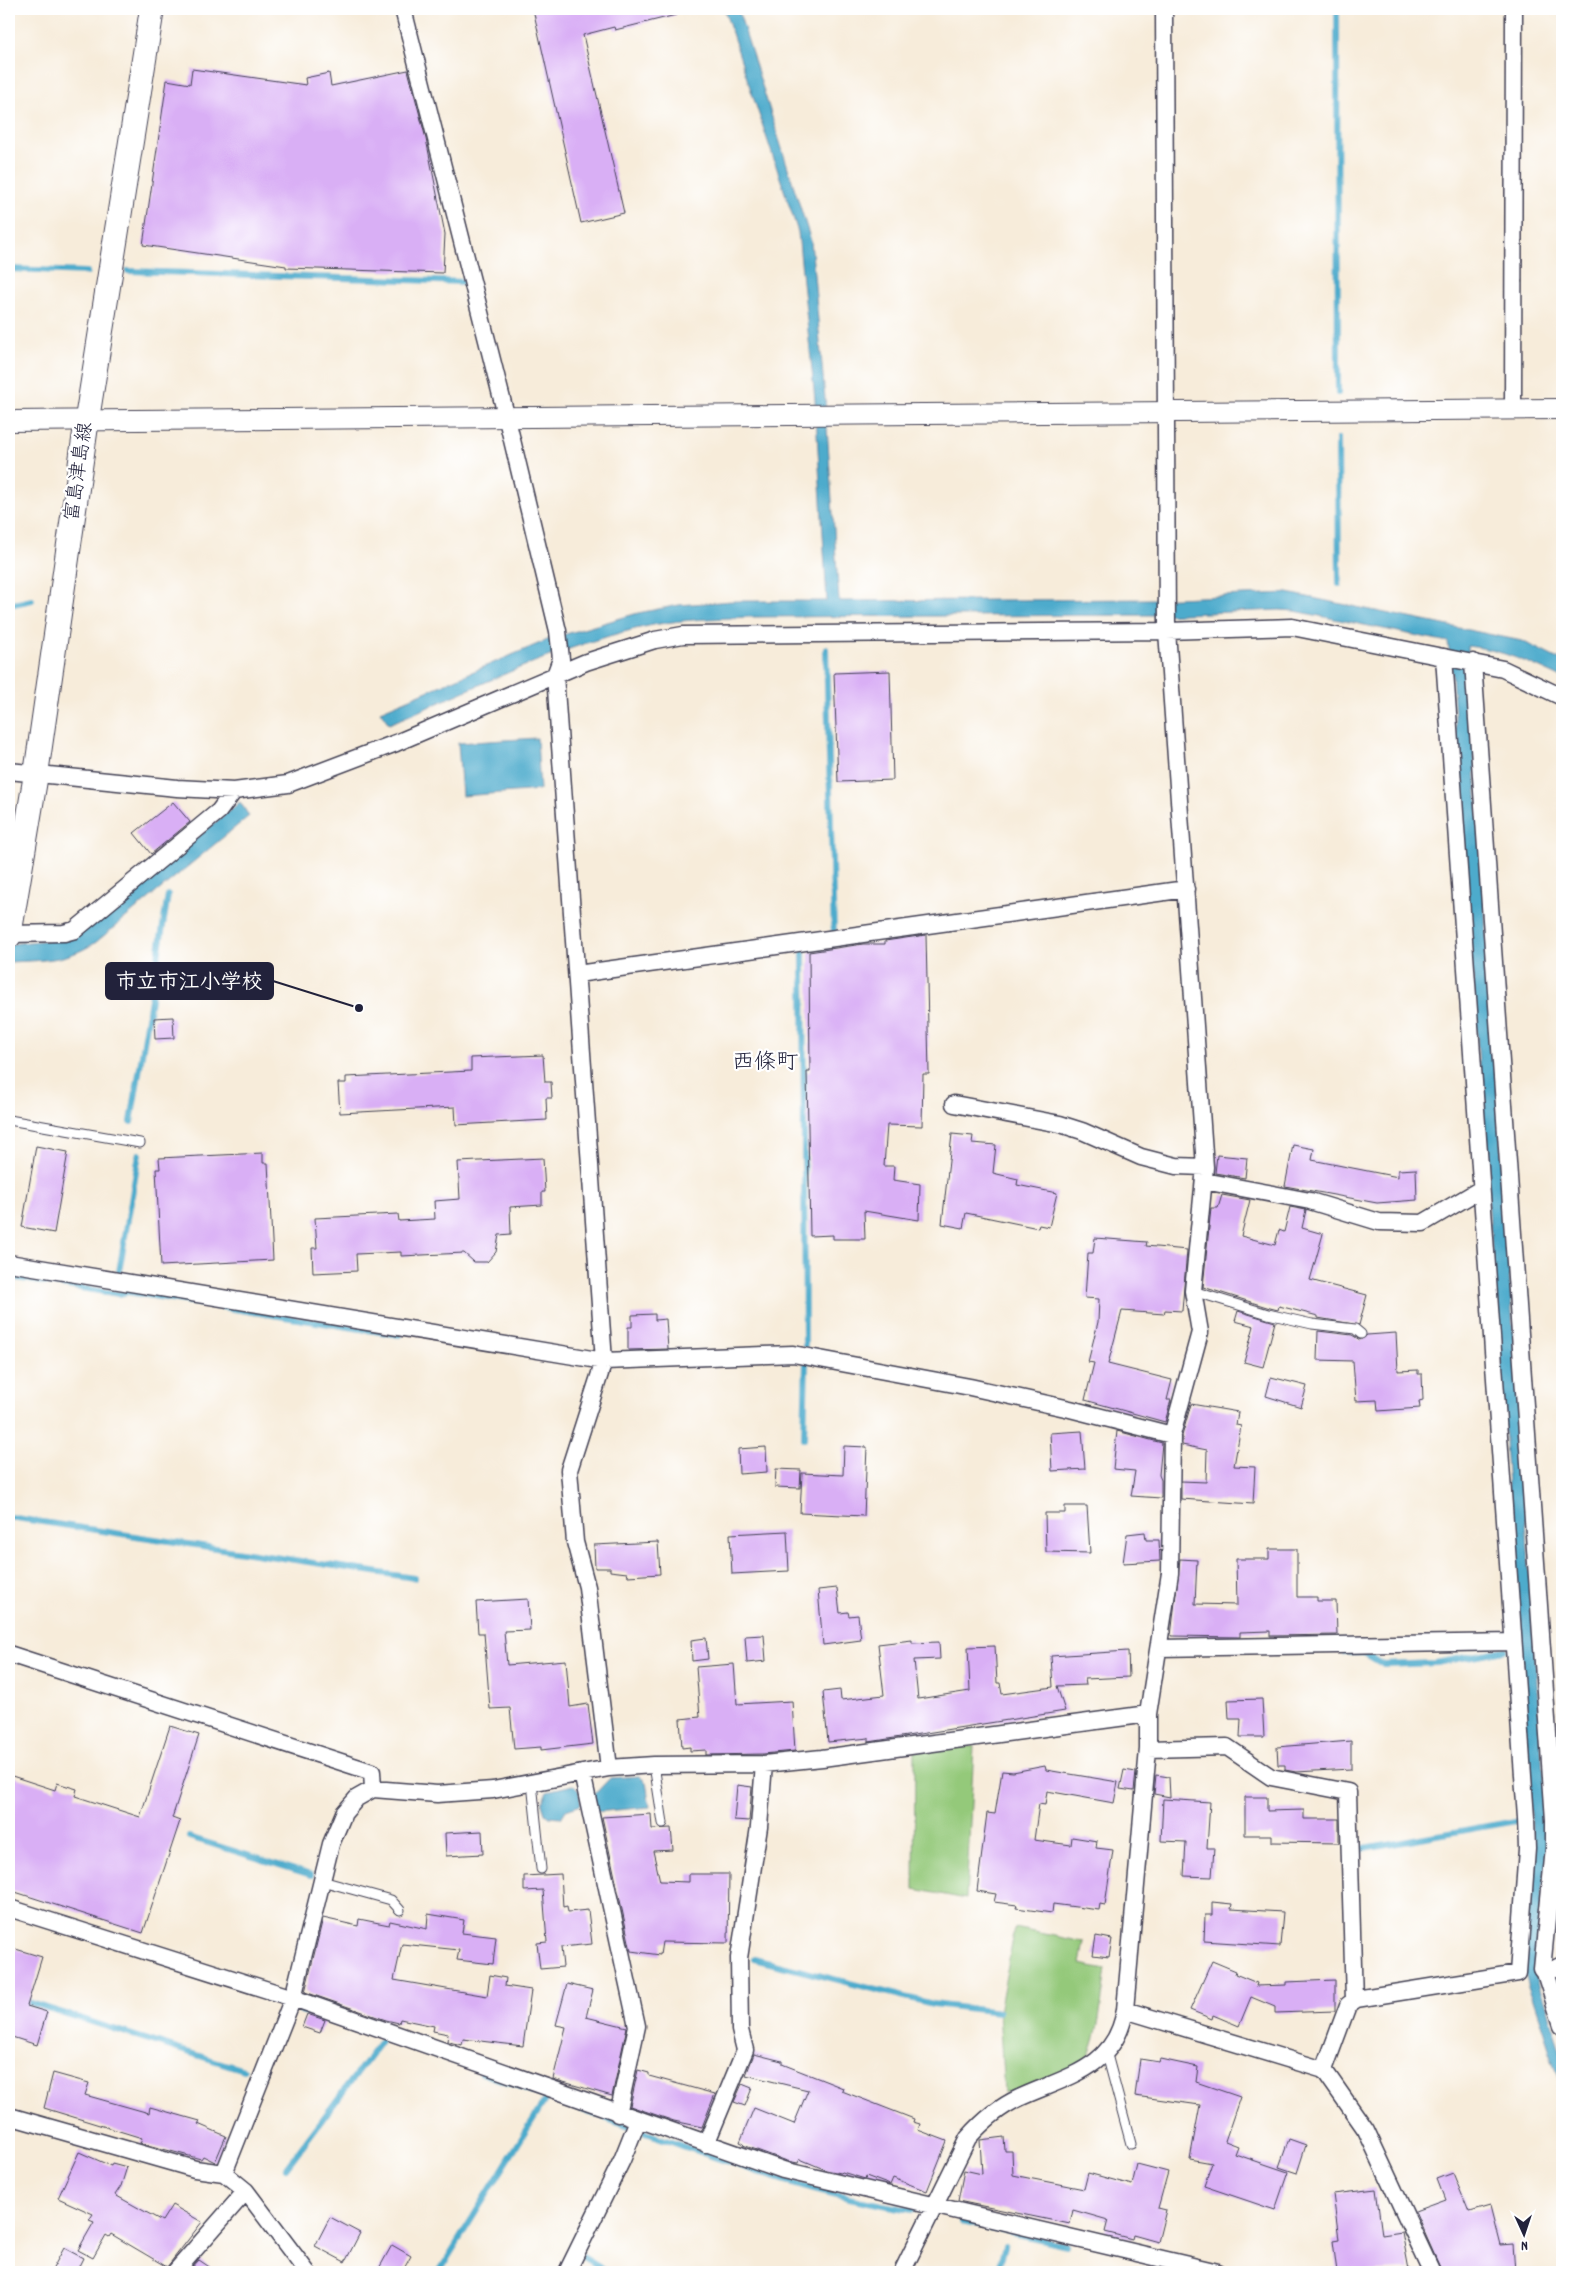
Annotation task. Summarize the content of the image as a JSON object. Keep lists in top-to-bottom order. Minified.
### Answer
{"streets":{"main road":["富島津島線"]},"districts":["西條町"],"places":["市立市江小学校"],"north":"bottom"}
